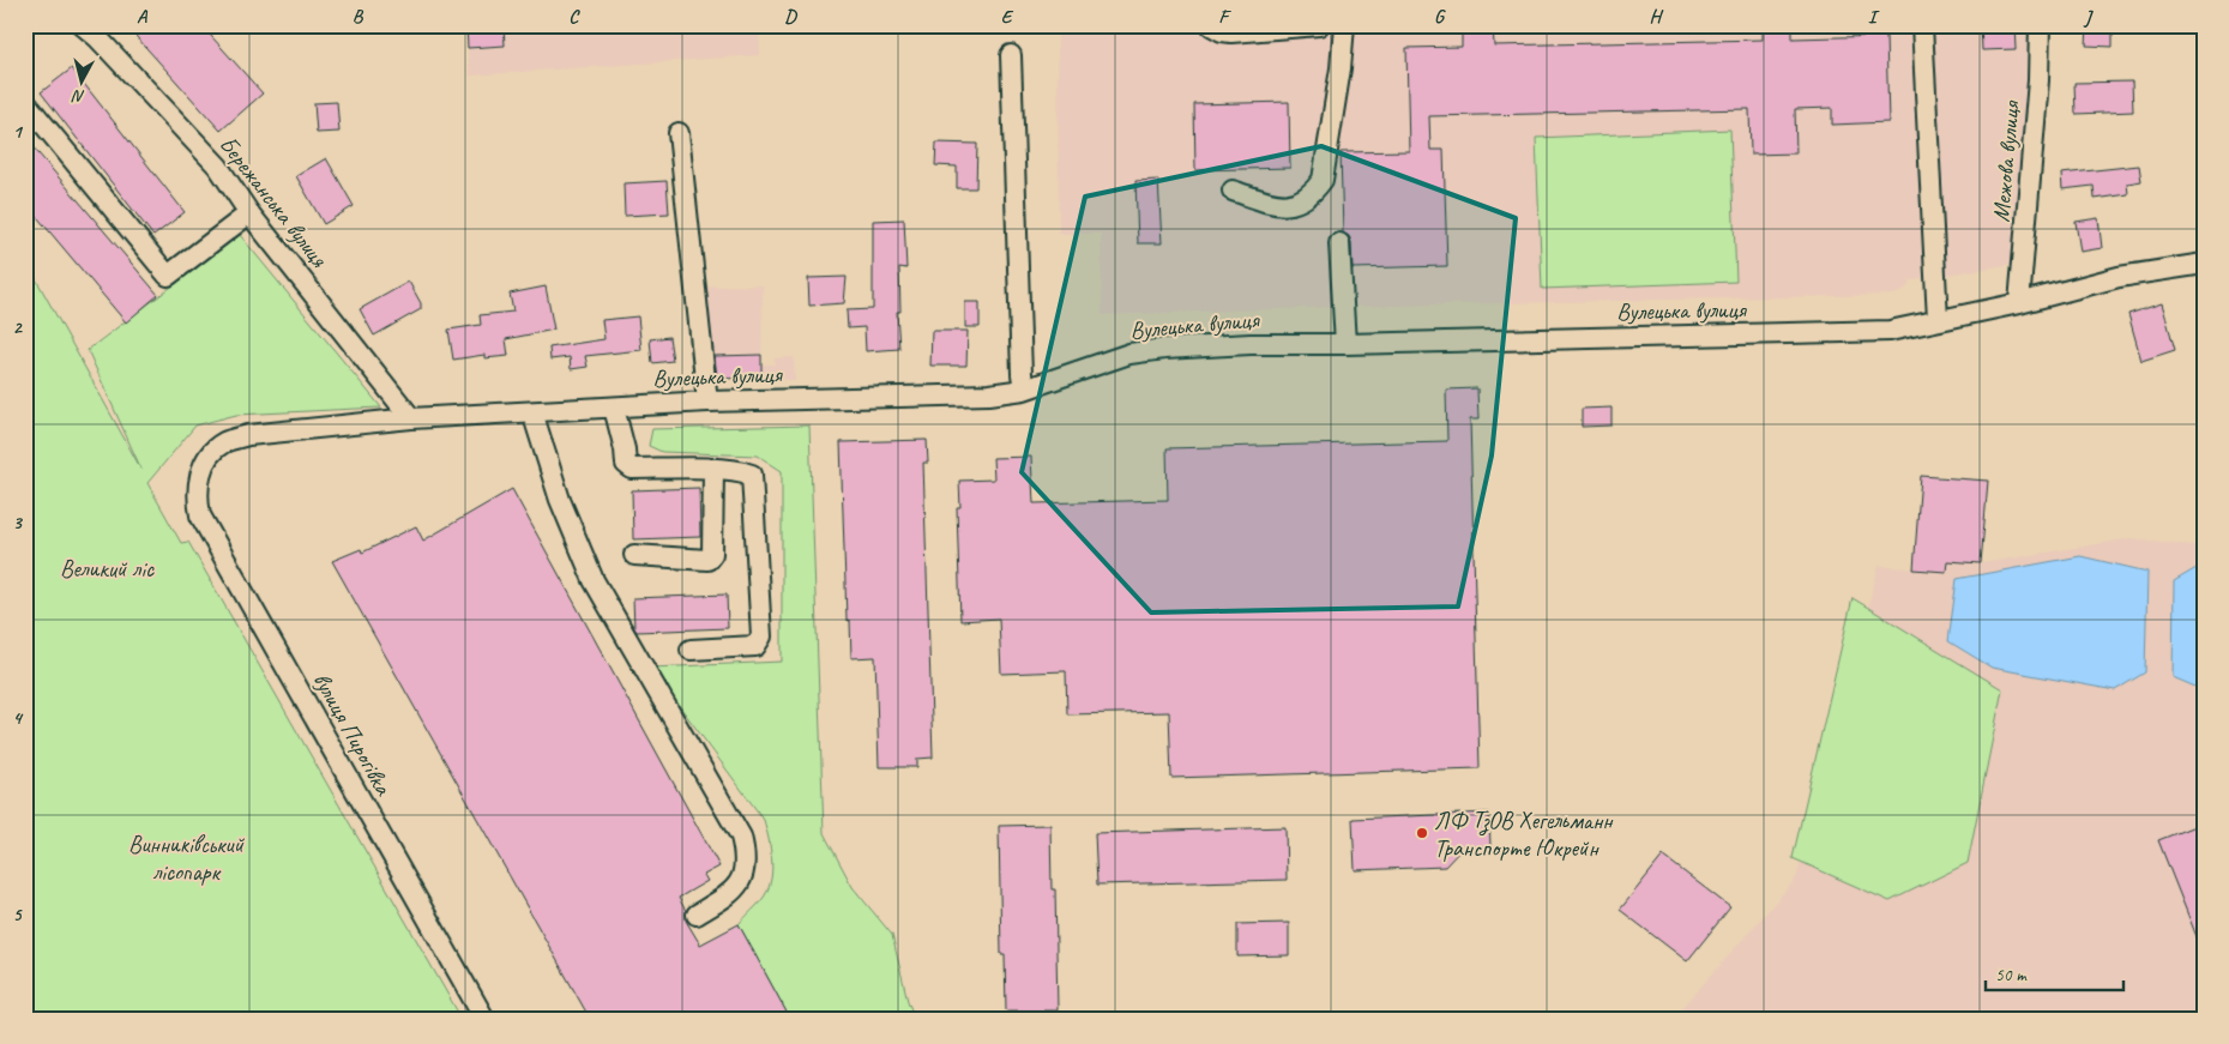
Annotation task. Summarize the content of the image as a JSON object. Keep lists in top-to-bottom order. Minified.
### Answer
{"streets":{"street":["Межова вулиця","Бережанська вулиця","Вулецька вулиця","вулиця Пирогівка"]},"crossings":[["Межова вулиця","Вулецька вулиця"],["Бережанська вулиця","Вулецька вулиця"],["Вулецька вулиця","вулиця Пирогівка"]],"parks":["Великий ліс","Винниківський лісопарк"],"places":["ЛФ ТзОВ Хегельманн Транспорте Юкрейн"],"scale_bar":"50 m","north":"bottom","grid":{"columns":["A","B","C","D","E","F","G","H","I","J"],"rows":["1","2","3","4","5"]}}
